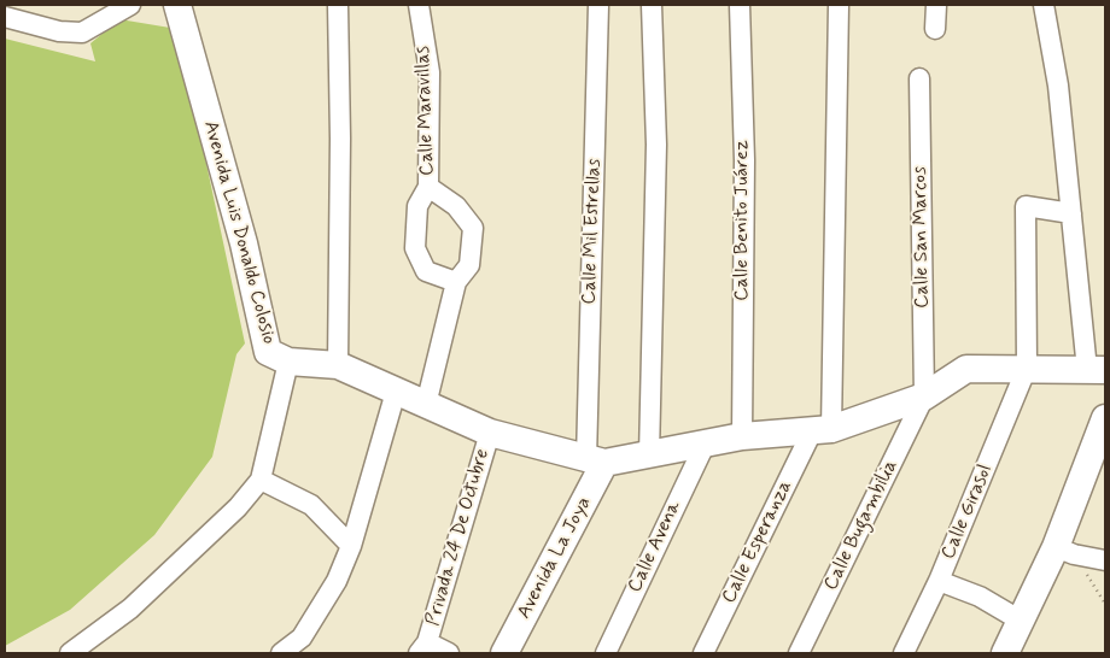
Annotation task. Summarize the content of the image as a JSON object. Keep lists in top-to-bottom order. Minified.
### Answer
{"streets":{"main road":["Avenida Luis Donaldo Colosio","Avenida La Joya"],"street":["Calle Maravillas","Calle Benito Juárez","Calle Mil Estrellas","Calle San Marcos","Calle Girasol","Calle Bugambilia","Privada 24 De Octubre","Calle Esperanza","Calle Avena"]},"crossings":[["Calle Benito Juárez","Avenida Luis Donaldo Colosio"],["Calle Mil Estrellas","Avenida Luis Donaldo Colosio"],["Calle Mil Estrellas","Avenida La Joya"],["Avenida Luis Donaldo Colosio","Calle San Marcos"],["Avenida Luis Donaldo Colosio","Calle Girasol"],["Avenida Luis Donaldo Colosio","Calle Bugambilia"],["Avenida Luis Donaldo Colosio","Privada 24 De Octubre"],["Avenida Luis Donaldo Colosio","Calle Esperanza"],["Avenida Luis Donaldo Colosio","Calle Avena"],["Avenida Luis Donaldo Colosio","Avenida La Joya"],["Calle San Marcos","Calle Bugambilia"]]}
